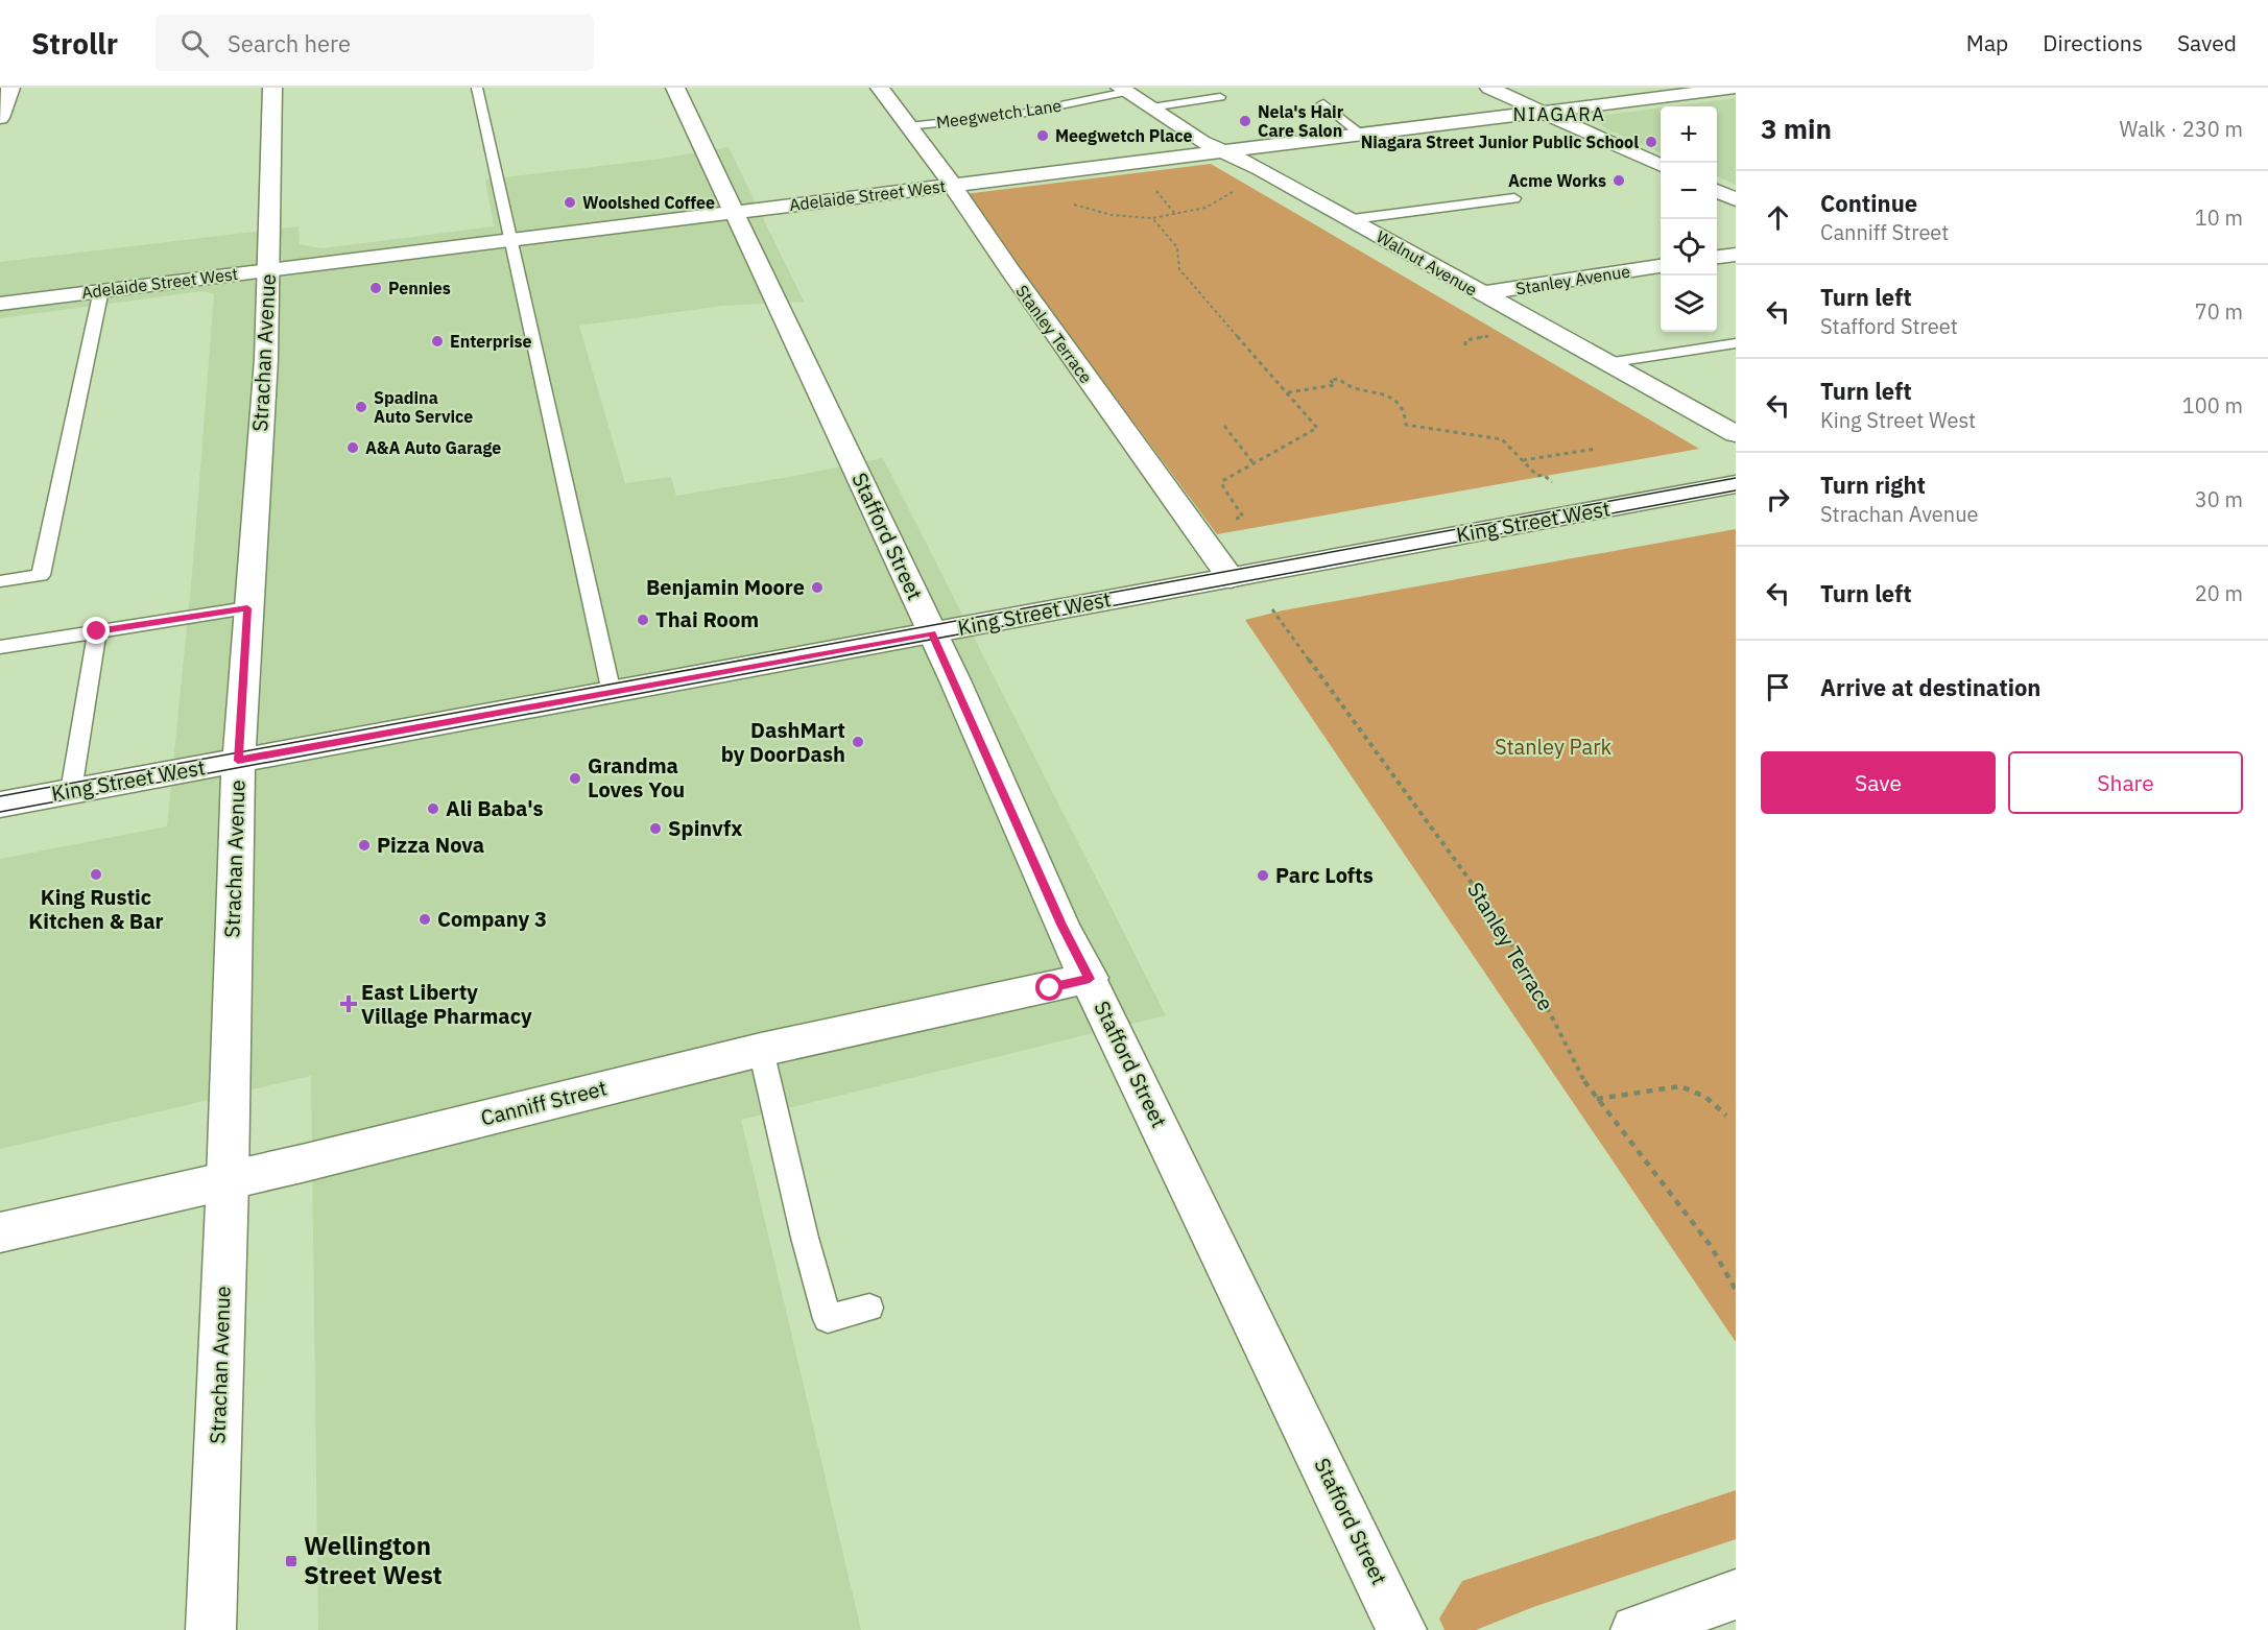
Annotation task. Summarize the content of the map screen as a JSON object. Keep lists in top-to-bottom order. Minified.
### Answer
{"streets":{"street":["Adelaide Street West","Walnut Avenue","Stanley Avenue","Stanley Terrace","Strachan Avenue","King Street West","Stafford Street","Canniff Street"],"lane":["Meegwetch Lane"]},"crossings":[["Meegwetch Lane","Walnut Avenue"],["Meegwetch Lane","Stanley Terrace"],["Adelaide Street West","Walnut Avenue"],["Adelaide Street West","Stanley Terrace"],["Adelaide Street West","Strachan Avenue"],["Adelaide Street West","Stafford Street"],["Walnut Avenue","Stanley Avenue"],["Stanley Terrace","King Street West"],["Strachan Avenue","King Street West"],["Strachan Avenue","Canniff Street"],["King Street West","Stafford Street"],["Stafford Street","Canniff Street"]],"districts":["NIAGARA"],"parks":["Stanley Park"],"places":{"other":["Nela's Hair Care Salon","Meegwetch Place","Niagara Street Junior Public School","Acme Works","Woolshed Coffee","Pennies","Enterprise","Spadina Auto Service","A&A Auto Garage","Benjamin Moore","Thai Room","DashMart by DoorDash","Grandma Loves You","Ali Baba's","Spinvfx","Pizza Nova","King Rustic Kitchen & Bar","Parc Lofts","Company 3"],"health":["East Liberty Village Pharmacy"],"transit":["Wellington Street West"]},"page":{"header":"Strollr","search":"Search here","nav":["Map","Directions","Saved"],"heading":["3 min","Walk · 230 m"],"map_buttons":["+","−"],"list":[["Continue","Canniff Street","10 m"],["Turn left","Stafford Street","70 m"],["Turn left","King Street West","100 m"],["Turn right","Strachan Avenue","30 m"],["Turn left","20 m"],"Arrive at destination"],"buttons":["Save","Share"]}}
